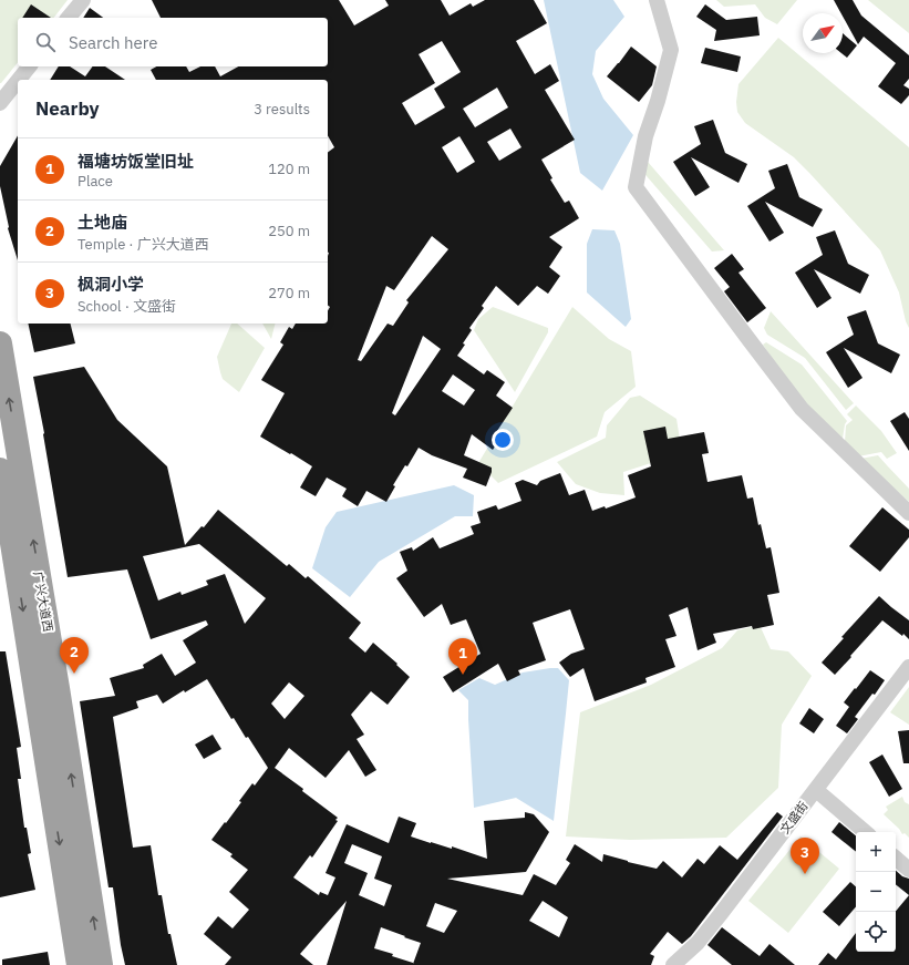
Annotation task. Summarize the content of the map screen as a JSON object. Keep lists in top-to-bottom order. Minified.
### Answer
{"streets":{"highway":["广兴大道西"],"street":["文盛街"]},"north":"top right","page":{"search":"Search here","heading":["Nearby","3 results"],"list":[{"mark":"1","name":"福塘坊饭堂旧址","note":"Place","value":"120 m"},{"mark":"2","name":"土地庙","note":"Temple · 广兴大道西","value":"250 m"},{"mark":"3","name":"枫洞小学","note":"School · 文盛街","value":"270 m"}],"pins":["2","1","3"],"map_buttons":["+","−"]}}
